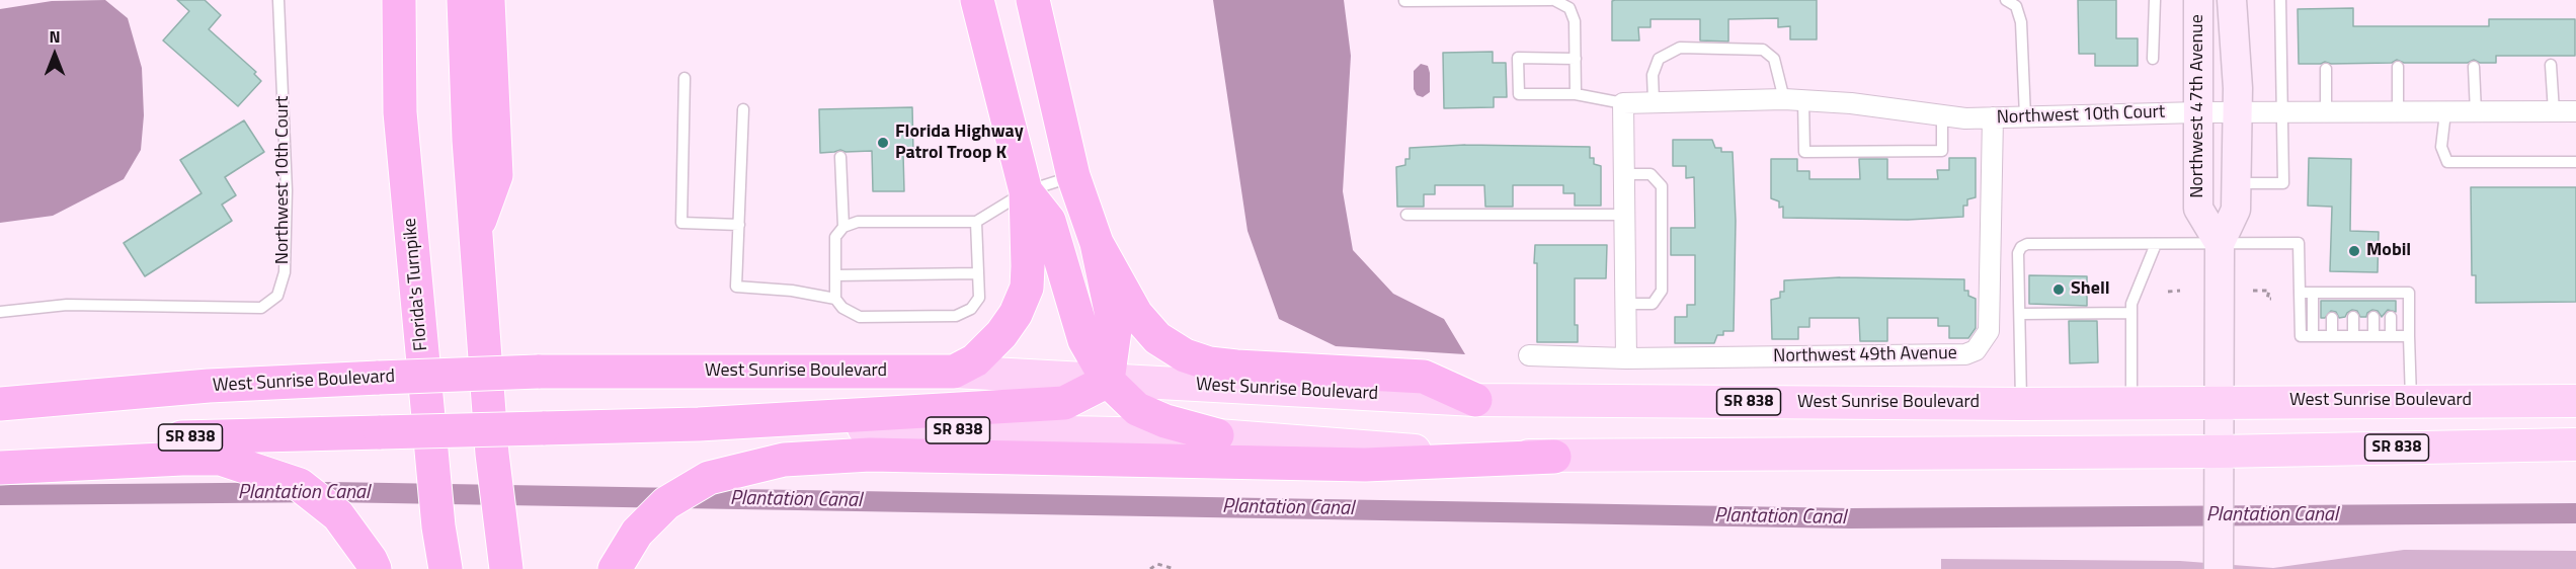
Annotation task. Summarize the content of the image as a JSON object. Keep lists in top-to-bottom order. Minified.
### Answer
{"streets":{"highway":["Florida's Turnpike","West Sunrise Boulevard","SR 838"],"street":["Northwest 47th Avenue","Northwest 10th Court","Northwest 49th Avenue"]},"crossings":[["Northwest 47th Avenue","Northwest 10th Court"],["Northwest 47th Avenue","West Sunrise Boulevard"],["Northwest 47th Avenue","SR 838"],["Northwest 10th Court","Northwest 49th Avenue"]],"water":["Plantation Canal"],"places":["Florida Highway Patrol Troop K","Mobil","Shell"],"north":"top"}
